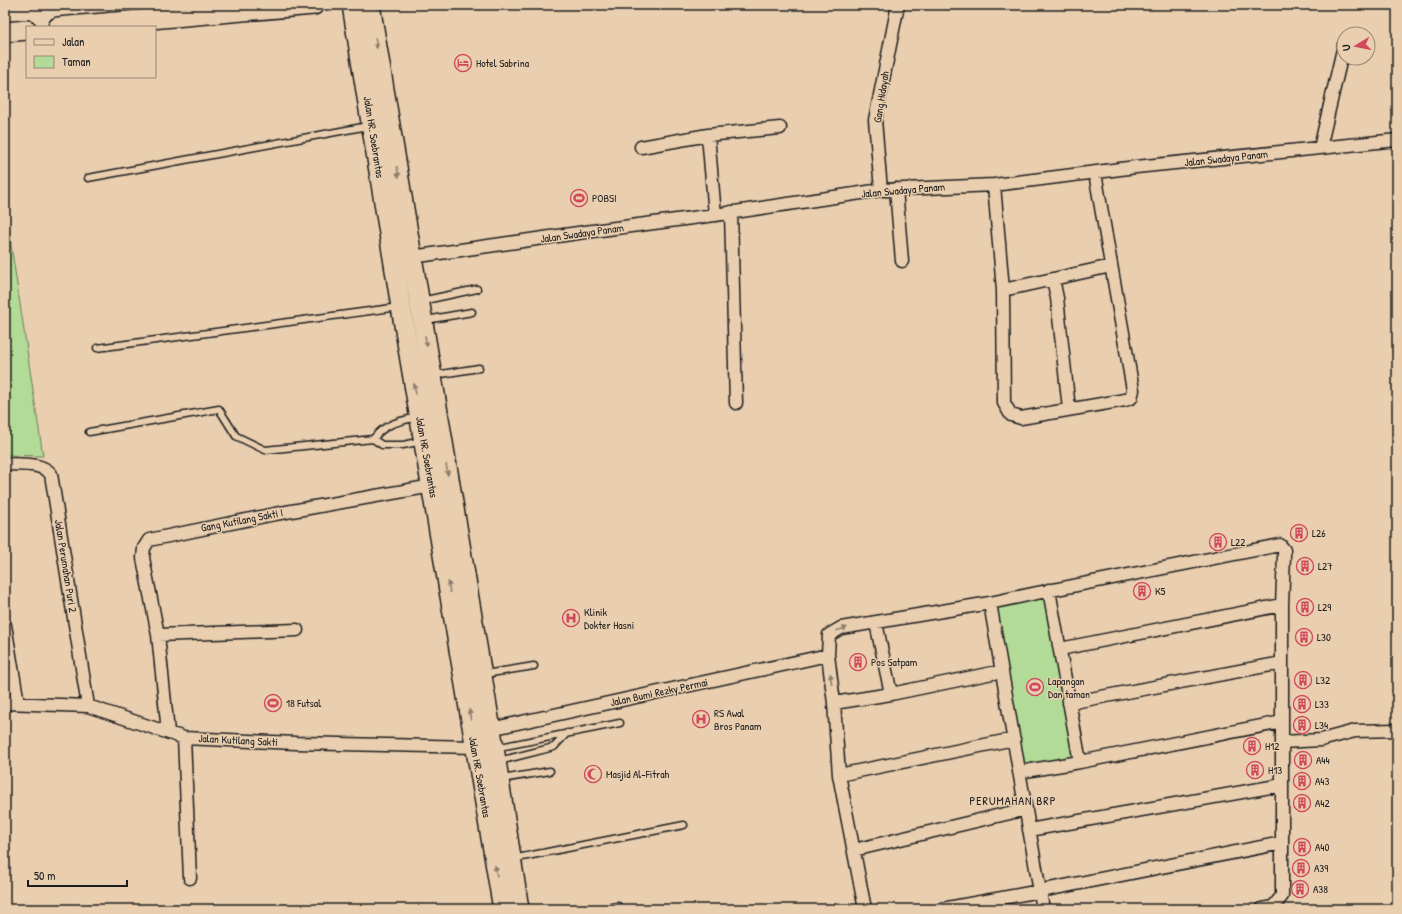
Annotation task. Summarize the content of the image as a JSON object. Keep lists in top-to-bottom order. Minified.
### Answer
{"streets":{"main road":["Jalan HR. Soebrantas"],"street":["Gang Hidayah","Jalan Swadaya Panam","Gang Kutilang Sakti I","Jalan Perumahan Puri 2","Jalan Bumi Rezky Permai","Jalan Kutilang Sakti"]},"crossings":[["Gang Hidayah","Jalan Swadaya Panam"],["Jalan HR. Soebrantas","Jalan Swadaya Panam"],["Jalan HR. Soebrantas","Gang Kutilang Sakti I"],["Jalan HR. Soebrantas","Jalan Bumi Rezky Permai"],["Jalan HR. Soebrantas","Jalan Kutilang Sakti"],["Gang Kutilang Sakti I","Jalan Kutilang Sakti"],["Jalan Perumahan Puri 2","Jalan Kutilang Sakti"]],"districts":["PERUMAHAN BRP"],"places":{"hotel":["Hotel Sabrina"],"sports":["POBSI","Lapangan Dan taman","18 Futsal"],"building":["L26","L22","L27","K5","L29","L30","Pos Satpam","L32","L33","L34","H12","A44","H13","A43","A42","A40","A39","A38"],"hospital":["Klinik Dokter Hasni","RS Awal Bros Panam"],"mosque":["Masjid Al-Fitrah"]},"legend":["Jalan","Taman"],"scale_bar":"50 m","north":"left"}
